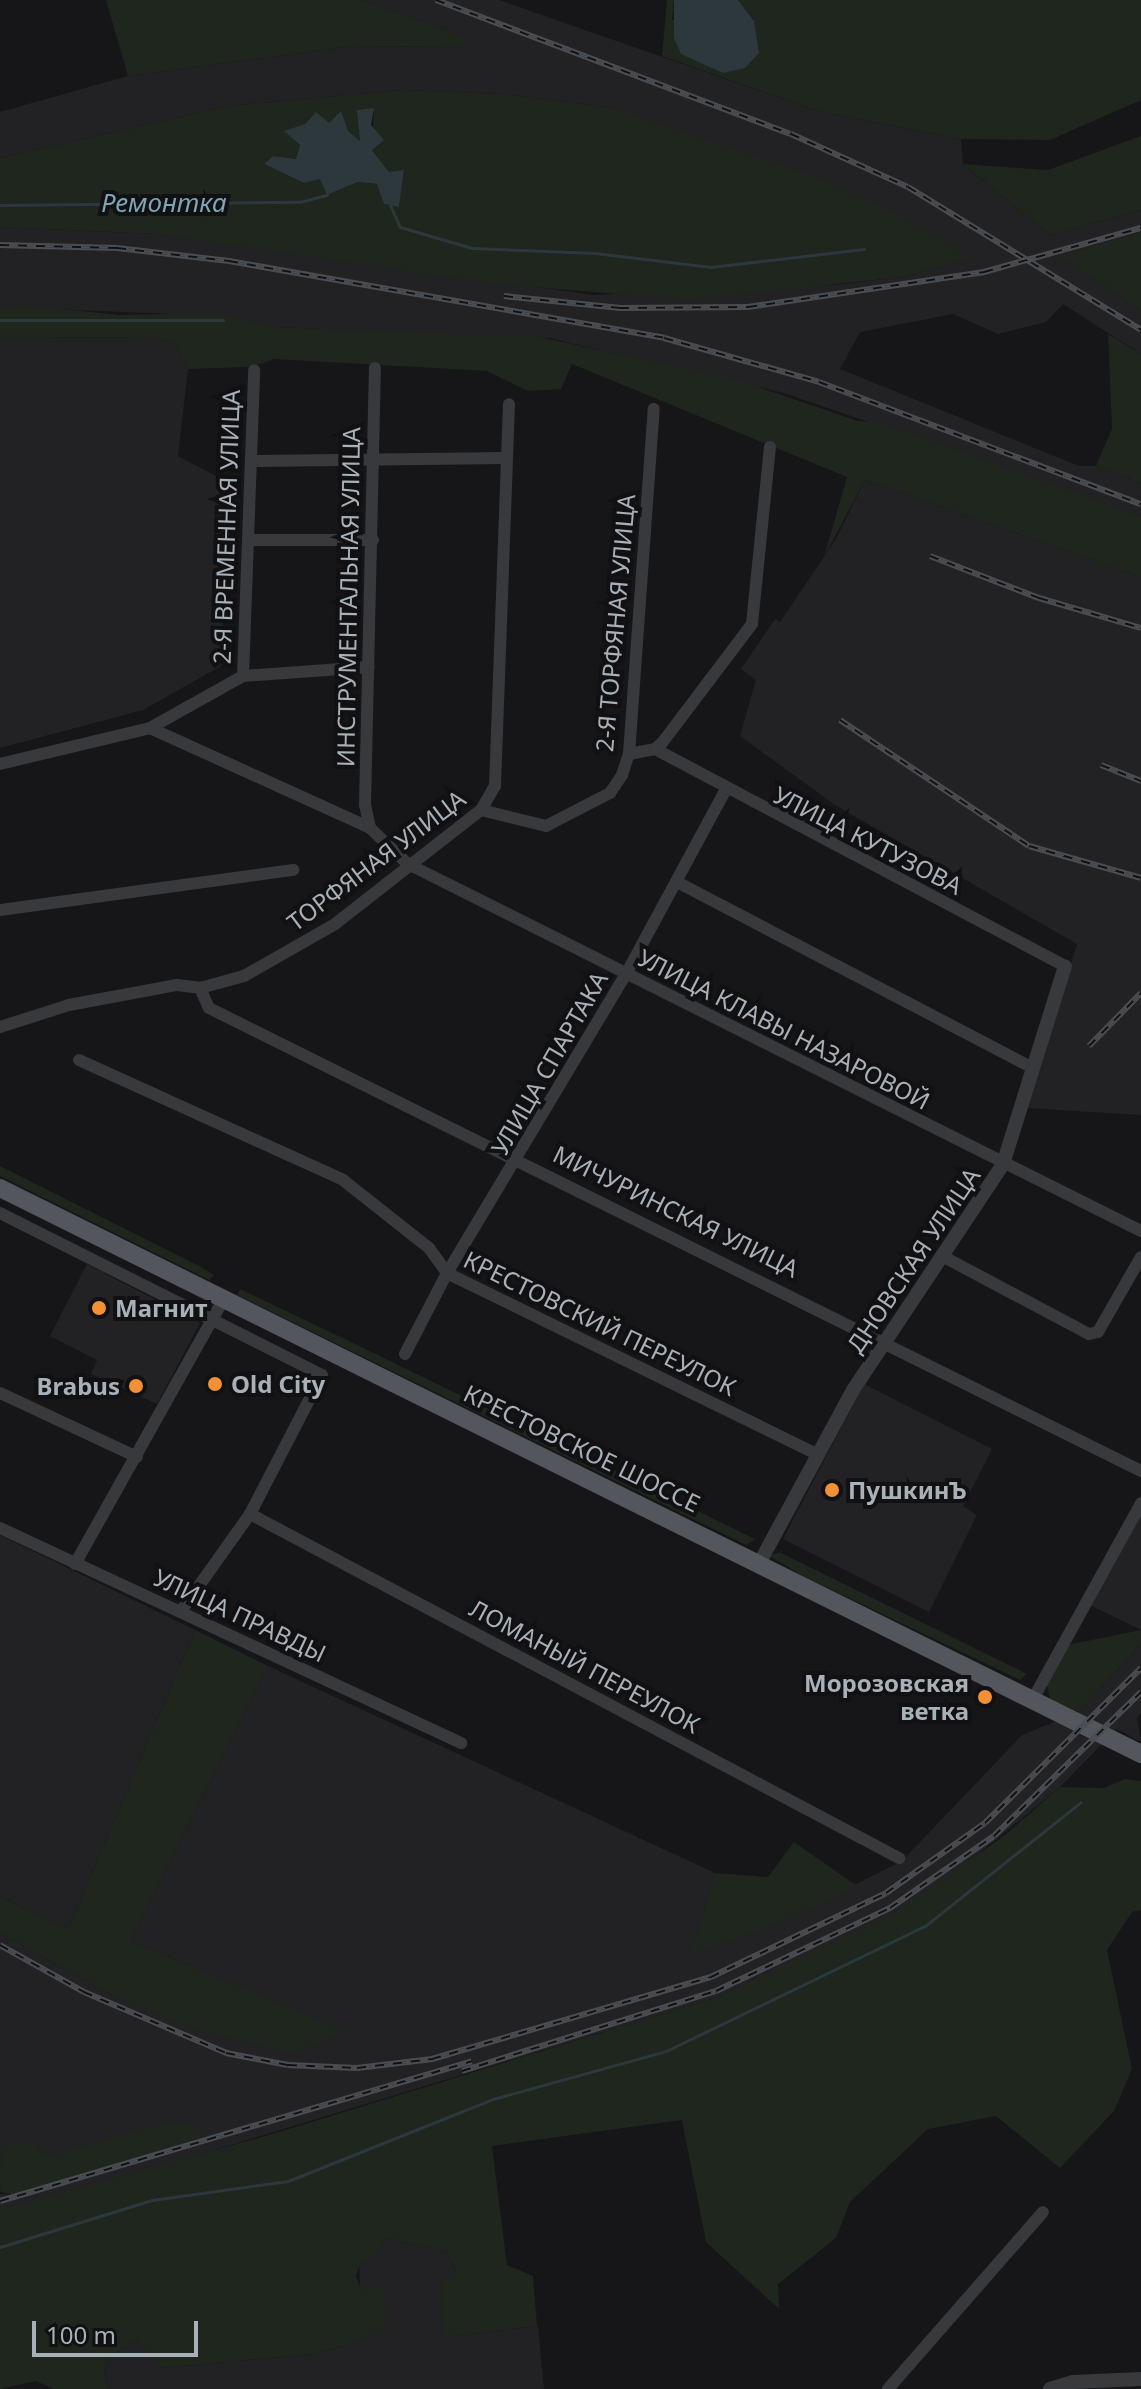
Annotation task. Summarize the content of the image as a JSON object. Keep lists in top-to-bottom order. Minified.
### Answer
{"streets":{"main road":["КРЕСТОВСКОЕ ШОССЕ"],"street":["2-Я ВРЕМЕННАЯ УЛИЦА","ИНСТРУМЕНТАЛЬНАЯ УЛИЦА","2-Я ТОРФЯНАЯ УЛИЦА","УЛИЦА КУТУЗОВА","ТОРФЯНАЯ УЛИЦА","УЛИЦА КЛАВЫ НАЗАРОВОЙ","УЛИЦА СПАРТАКА","МИЧУРИНСКАЯ УЛИЦА","ДНОВСКАЯ УЛИЦА","КРЕСТОВСКИЙ ПЕРЕУЛОК","УЛИЦА ПРАВДЫ","ЛОМАНЫЙ ПЕРЕУЛОК"]},"crossings":[["2-Я ВРЕМЕННАЯ УЛИЦА","УЛИЦА КЛАВЫ НАЗАРОВОЙ"],["ИНСТРУМЕНТАЛЬНАЯ УЛИЦА","УЛИЦА КЛАВЫ НАЗАРОВОЙ"],["2-Я ТОРФЯНАЯ УЛИЦА","ТОРФЯНАЯ УЛИЦА"],["УЛИЦА КУТУЗОВА","УЛИЦА СПАРТАКА"],["УЛИЦА КУТУЗОВА","ДНОВСКАЯ УЛИЦА"],["ТОРФЯНАЯ УЛИЦА","УЛИЦА КЛАВЫ НАЗАРОВОЙ"],["ТОРФЯНАЯ УЛИЦА","МИЧУРИНСКАЯ УЛИЦА"],["УЛИЦА КЛАВЫ НАЗАРОВОЙ","УЛИЦА СПАРТАКА"],["УЛИЦА КЛАВЫ НАЗАРОВОЙ","ДНОВСКАЯ УЛИЦА"],["УЛИЦА СПАРТАКА","МИЧУРИНСКАЯ УЛИЦА"],["УЛИЦА СПАРТАКА","КРЕСТОВСКИЙ ПЕРЕУЛОК"],["МИЧУРИНСКАЯ УЛИЦА","ДНОВСКАЯ УЛИЦА"],["ДНОВСКАЯ УЛИЦА","КРЕСТОВСКИЙ ПЕРЕУЛОК"],["ДНОВСКАЯ УЛИЦА","КРЕСТОВСКОЕ ШОССЕ"]],"water":["Ремонтка"],"places":["Магнит","Old City","Brabus","ПушкинЪ","Морозовская ветка"],"scale_bar":"100 m"}
